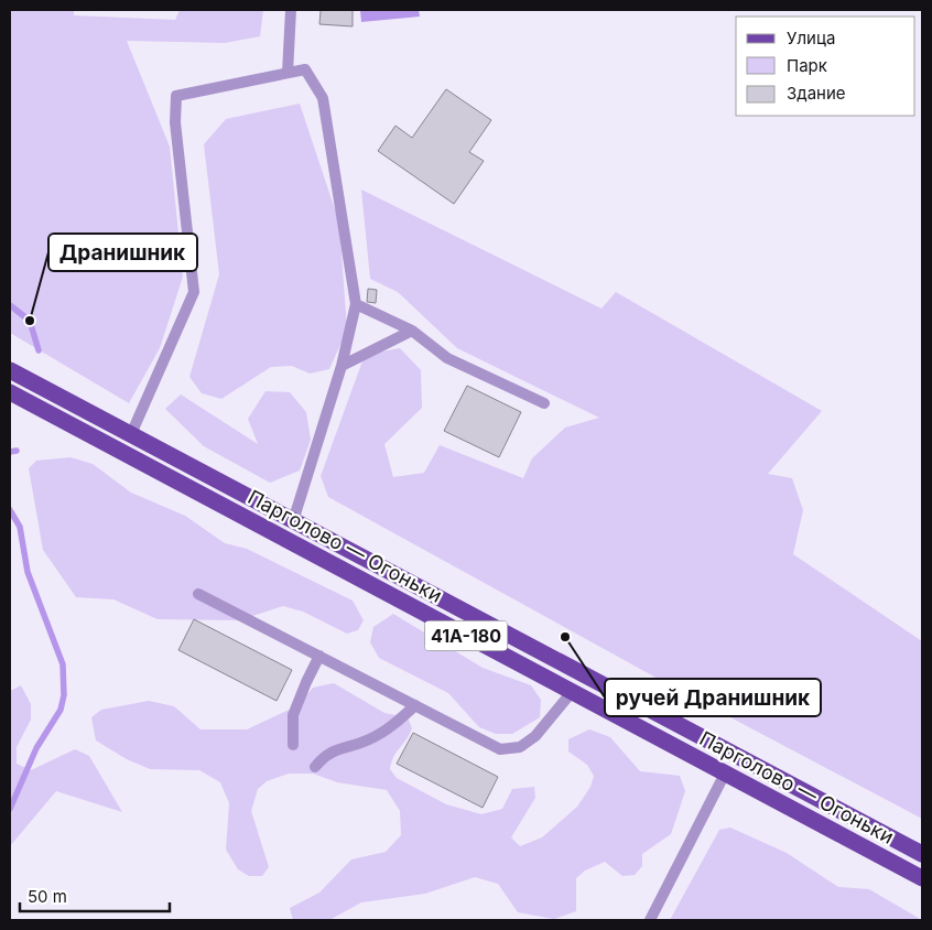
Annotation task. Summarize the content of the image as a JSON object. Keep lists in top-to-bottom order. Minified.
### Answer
{"streets":{"main road":["Парголово — Огоньки","41А-180"]},"places":["Дранишник","ручей Дранишник"],"legend":["Улица","Парк","Здание"],"scale_bar":"50 m"}
